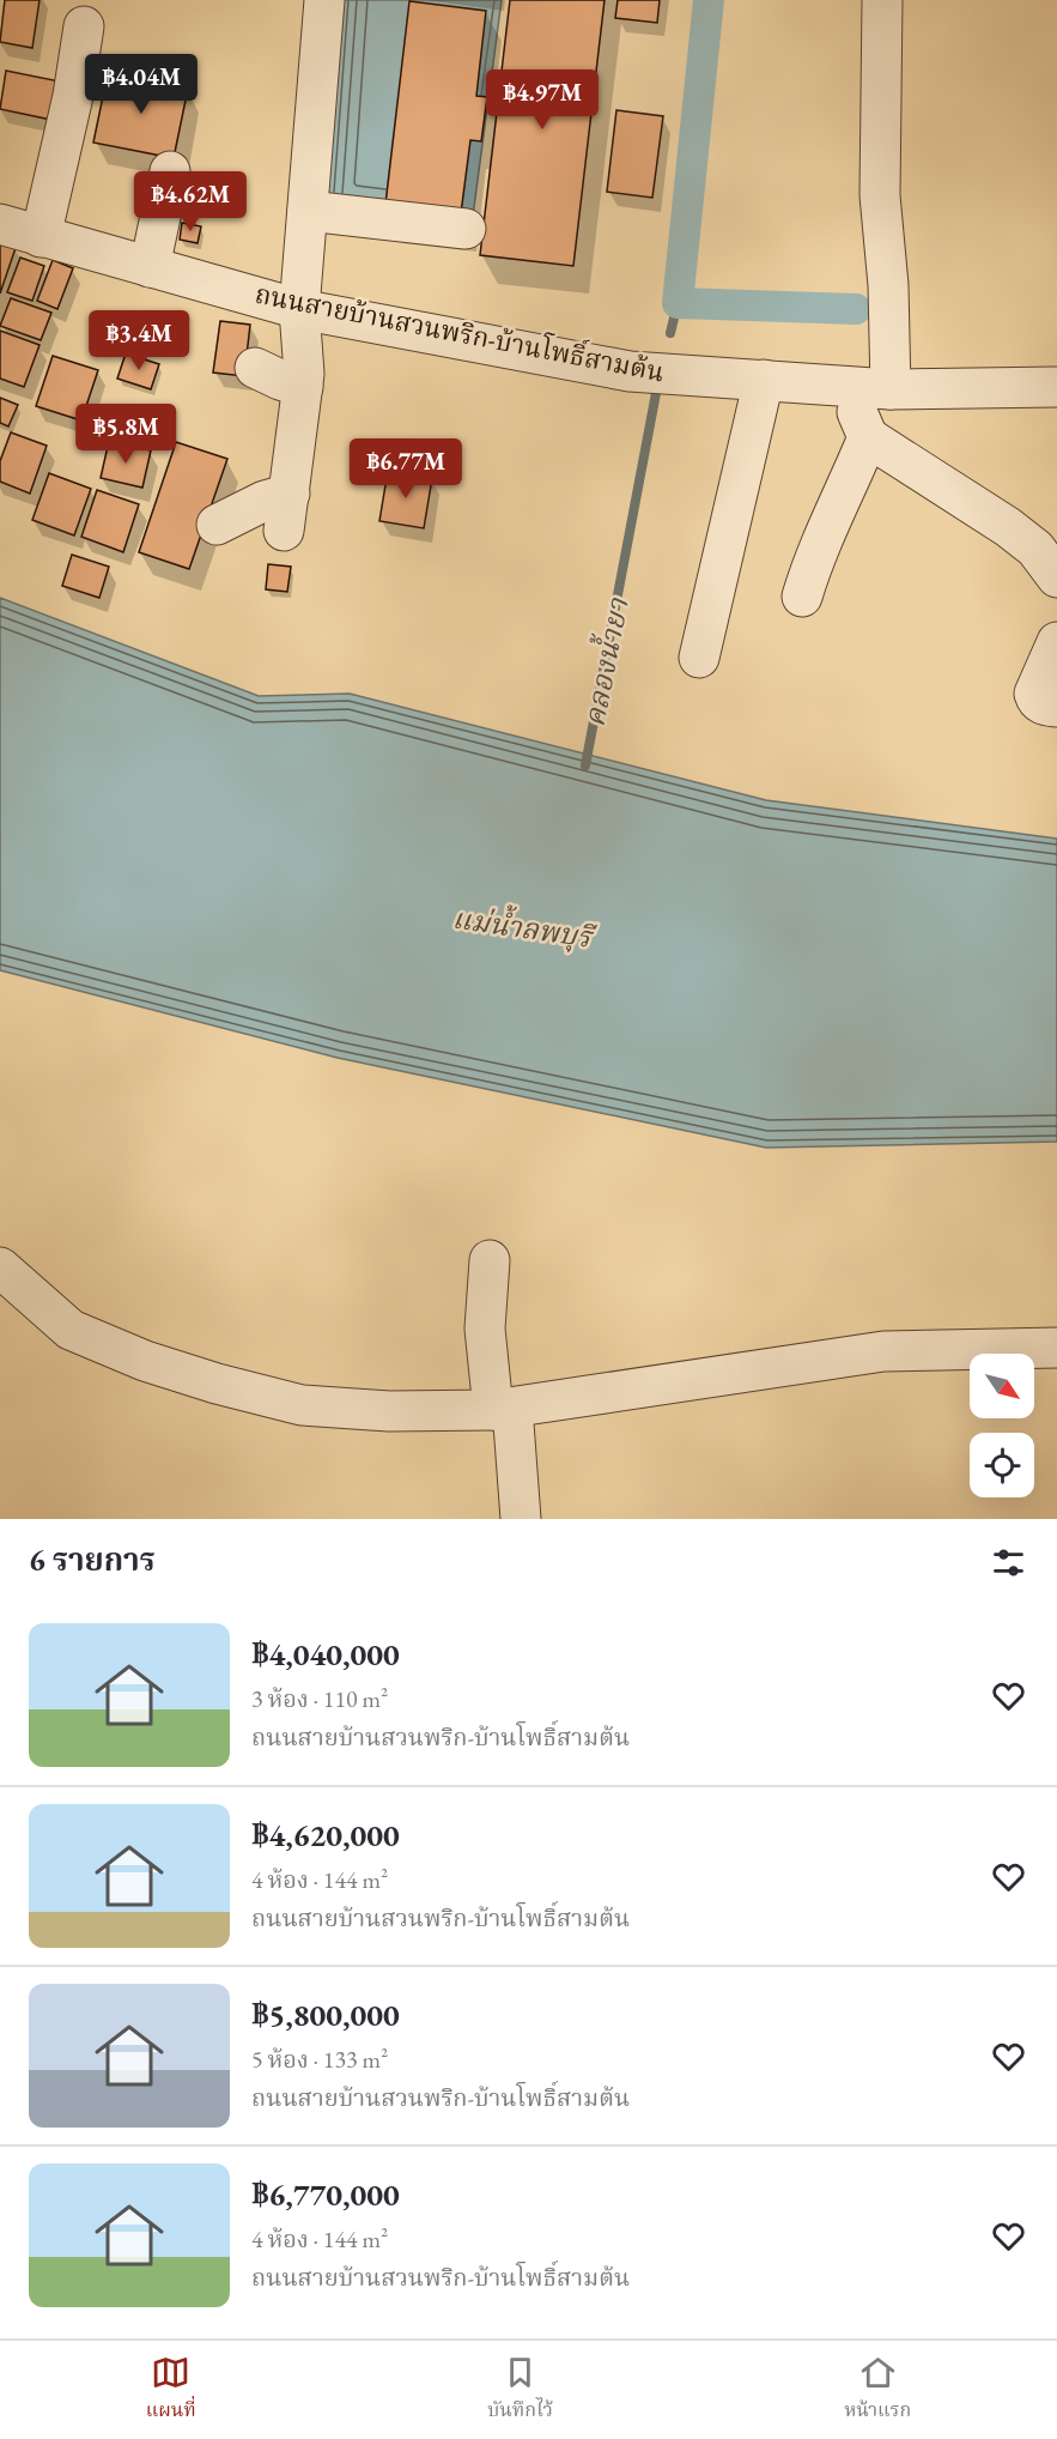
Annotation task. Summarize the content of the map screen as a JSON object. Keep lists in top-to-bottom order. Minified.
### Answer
{"streets":{"street":["ถนนสายบ้านสวนพริก-บ้านโพธิ์สามต้น"]},"water":["คลองน้ำยา","แม่น้ำลพบุรี"],"north":"bottom right","page":{"price":["฿4.04M","฿4.97M","฿4.62M","฿3.4M","฿5.8M","฿6.77M"],"heading":"6 รายการ","list":[{"name":"฿4,040,000","note":"3 ห้อง · 110 m² · ถนนสายบ้านสวนพริก-บ้านโพธิ์สามต้น"},{"name":"฿4,620,000","note":"4 ห้อง · 144 m² · ถนนสายบ้านสวนพริก-บ้านโพธิ์สามต้น"},{"name":"฿5,800,000","note":"5 ห้อง · 133 m² · ถนนสายบ้านสวนพริก-บ้านโพธิ์สามต้น"},{"name":"฿6,770,000","note":"4 ห้อง · 144 m² · ถนนสายบ้านสวนพริก-บ้านโพธิ์สามต้น"}],"tabs":["แผนที่","บันทึกไว้","หน้าแรก"]}}
